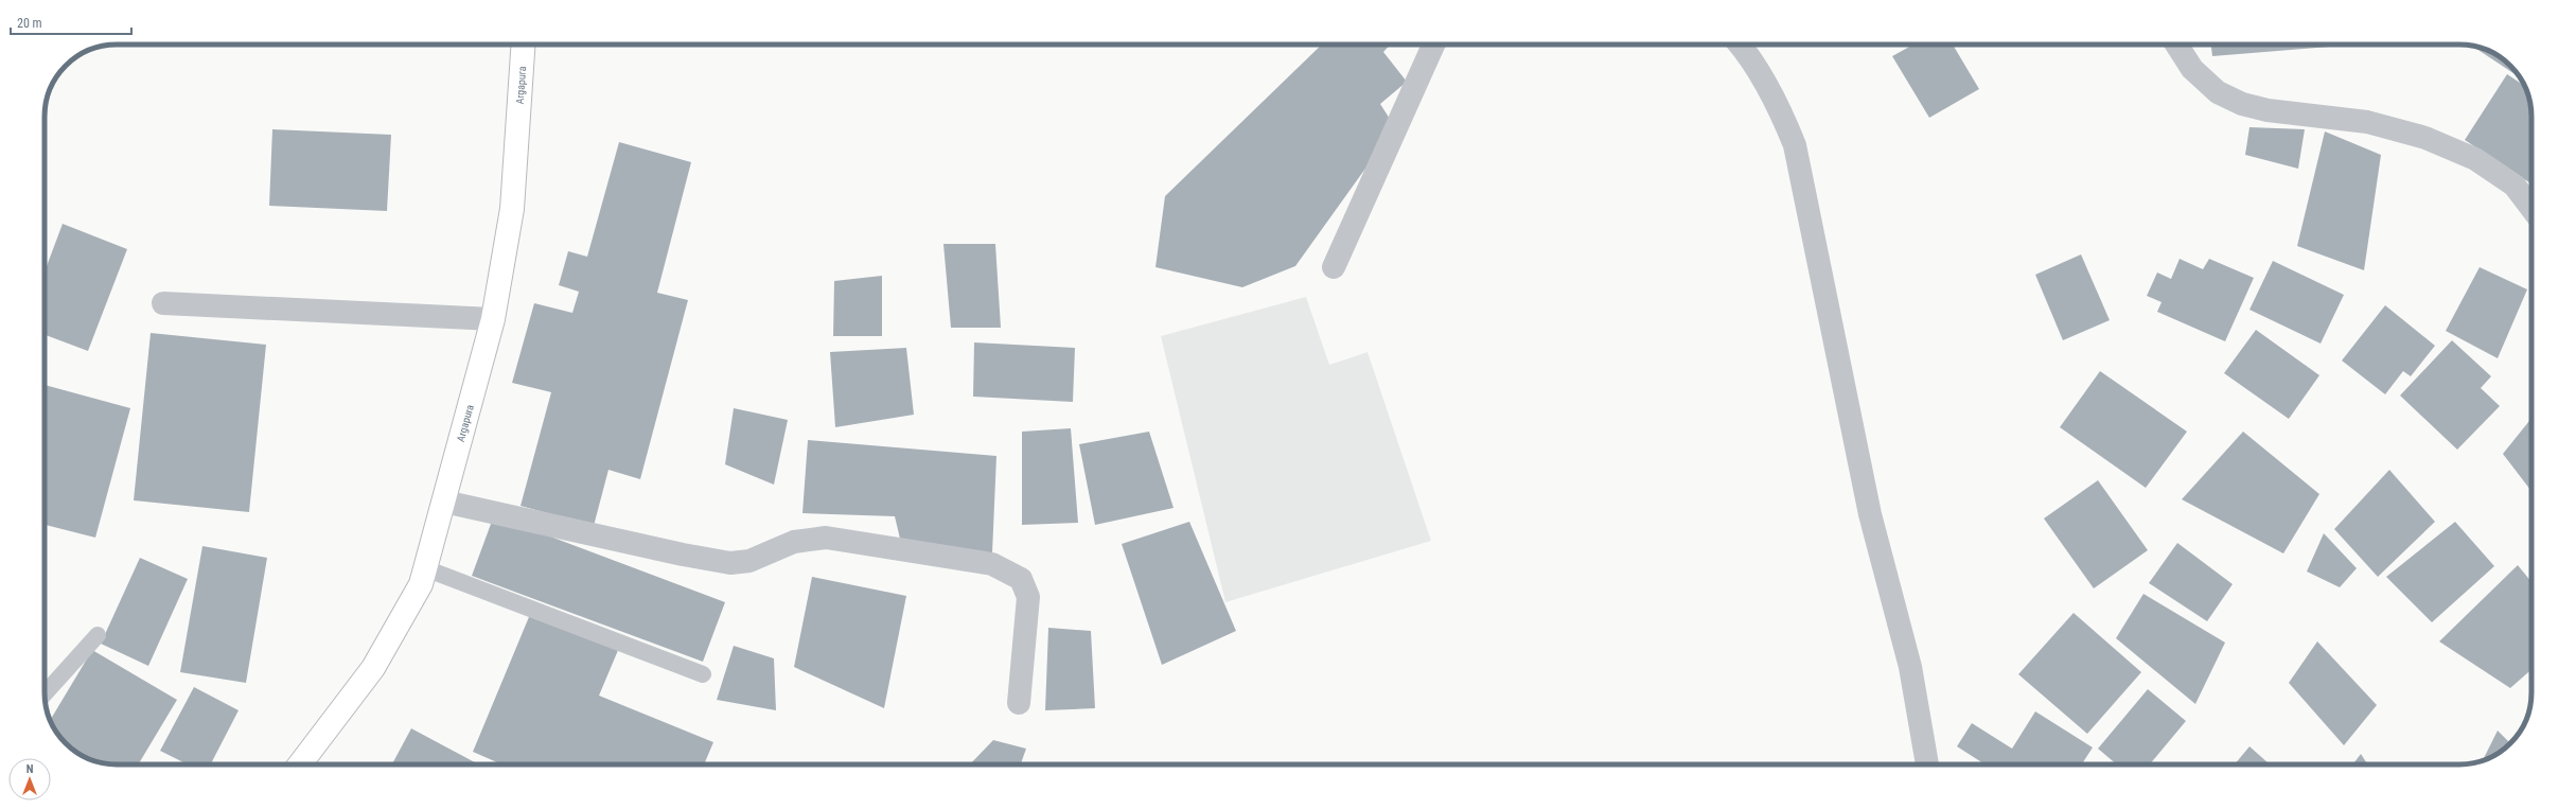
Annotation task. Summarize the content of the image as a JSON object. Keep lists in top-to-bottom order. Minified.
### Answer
{"streets":{"highway":["Argapura"]},"scale_bar":"20 m","north":"top"}
